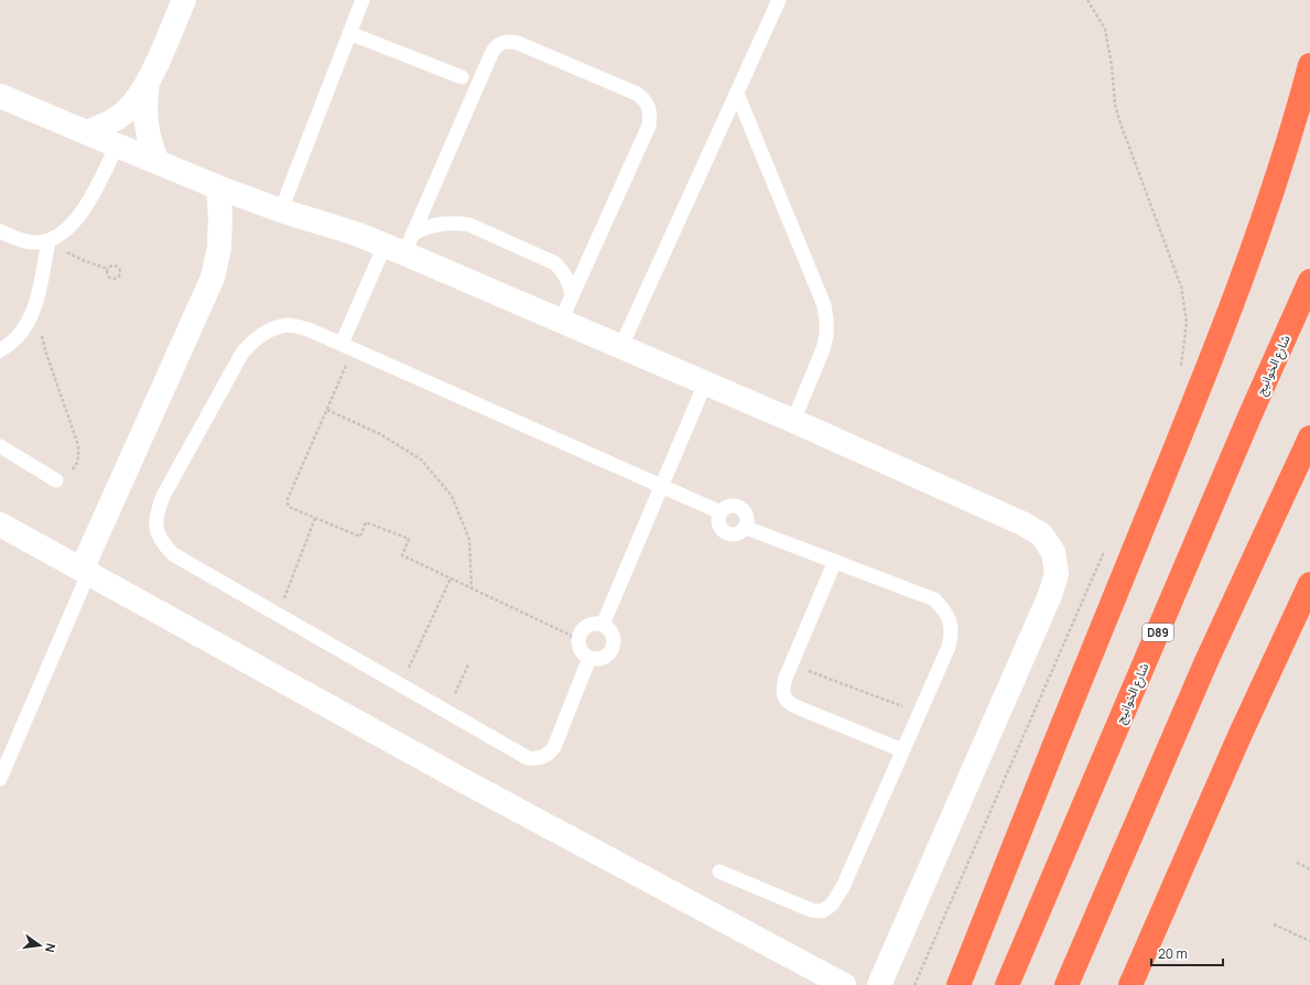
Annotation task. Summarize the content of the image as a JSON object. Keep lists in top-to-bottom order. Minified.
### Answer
{"streets":{"highway":["شارع الخوانيج","D89"]},"scale_bar":"20 m","north":"right"}
